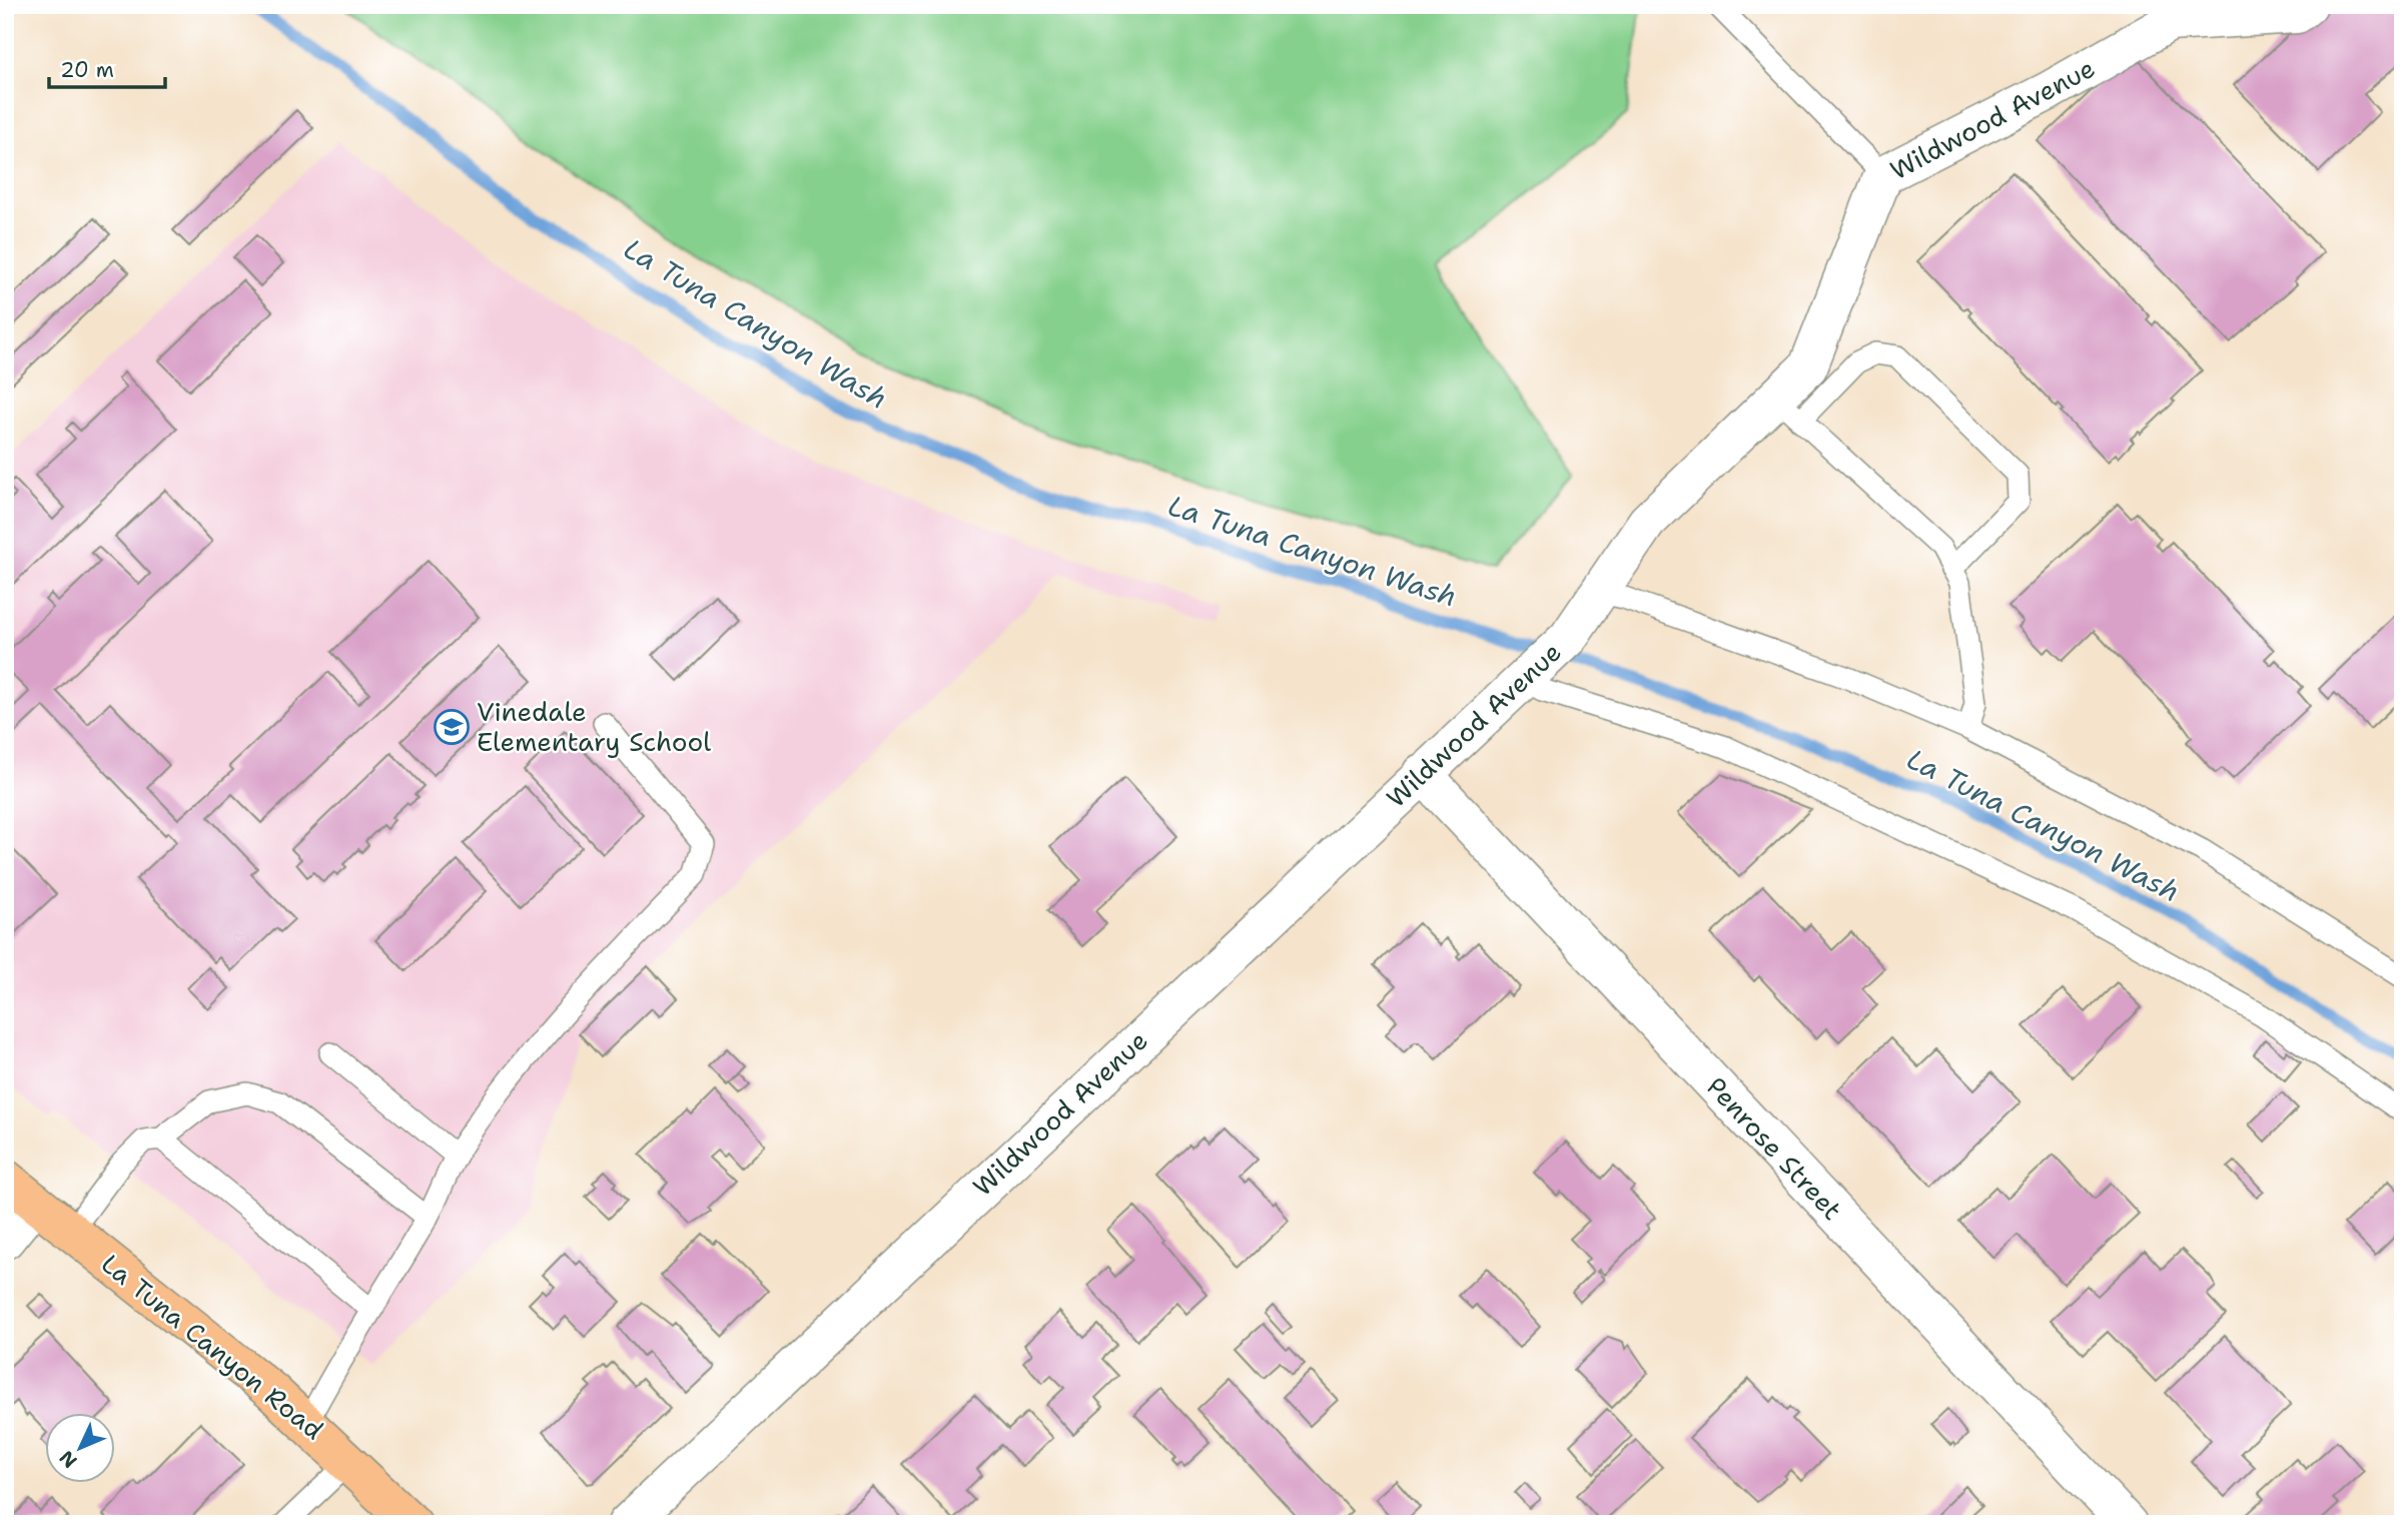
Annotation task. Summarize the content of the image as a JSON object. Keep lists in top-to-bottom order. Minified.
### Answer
{"streets":{"main road":["La Tuna Canyon Road"],"street":["Wildwood Avenue","Penrose Street"]},"crossings":[["Wildwood Avenue","Penrose Street"]],"water":["La Tuna Canyon Wash"],"places":{"school or university":["Vinedale Elementary School"]},"scale_bar":"20 m","north":"bottom left"}
